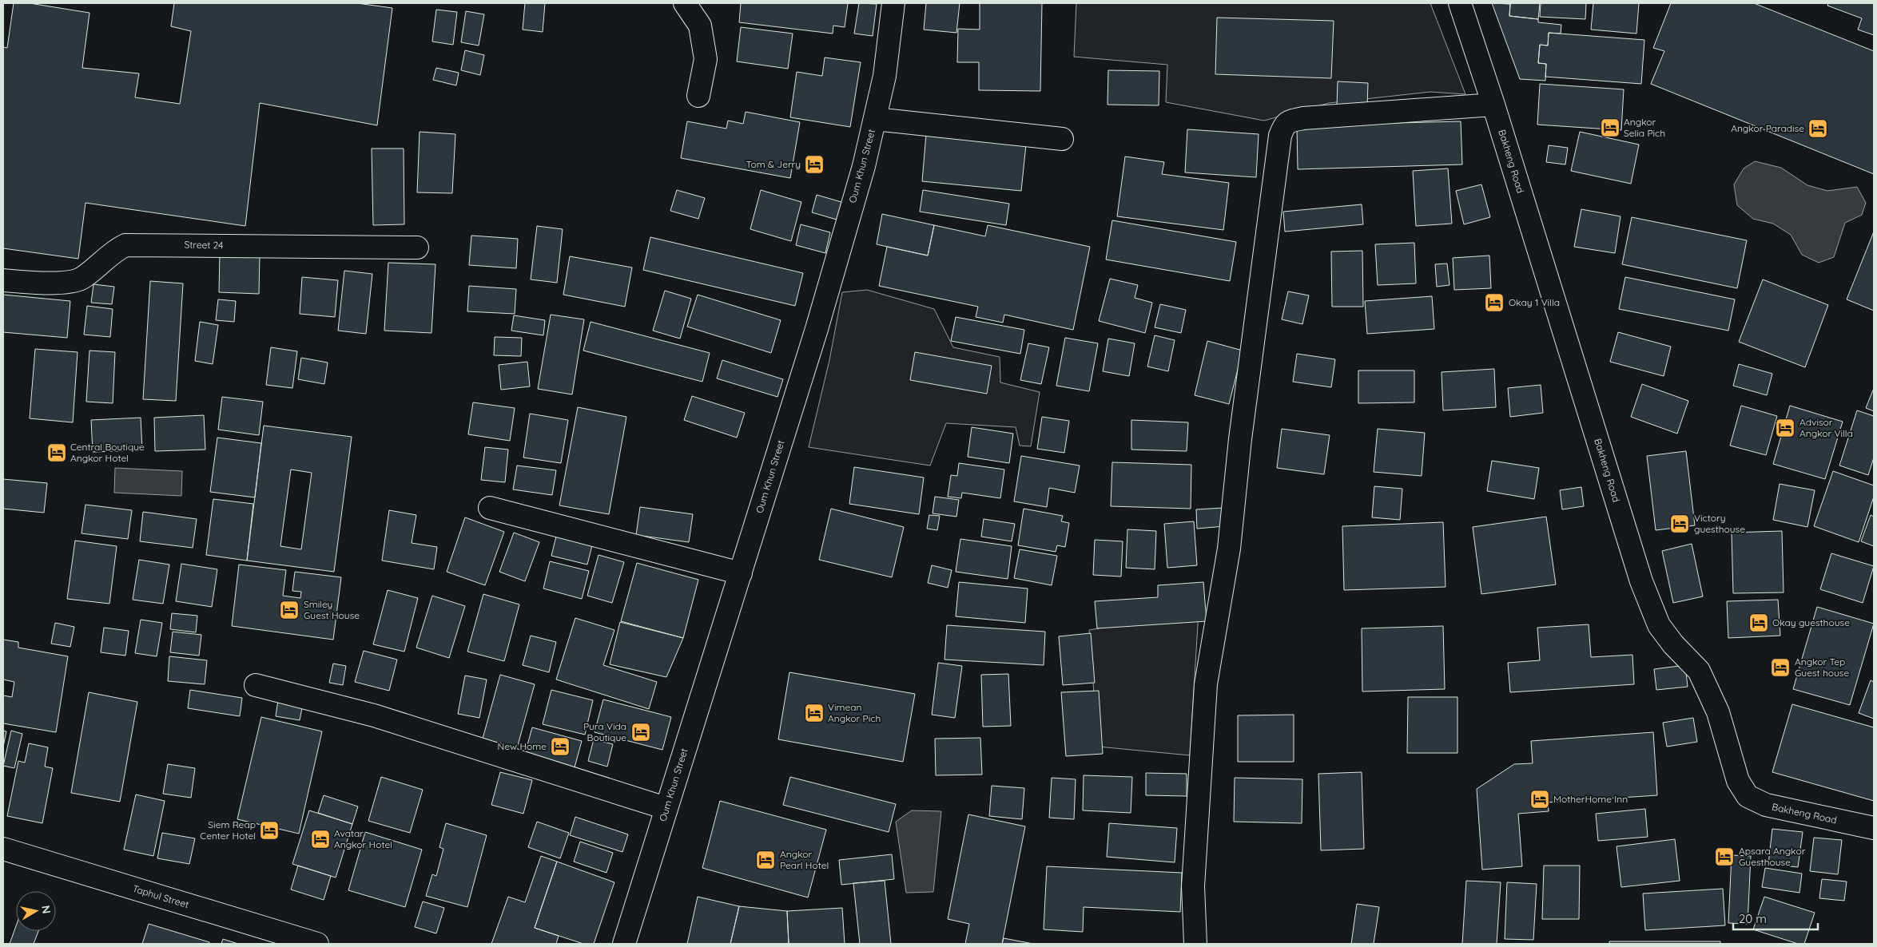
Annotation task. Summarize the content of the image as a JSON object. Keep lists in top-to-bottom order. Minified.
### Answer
{"streets":{"street":["Bakheng Road","Oum Khun Street","Street 24","Taphul Street"]},"places":{"hotel":["Angkor Selia Pich","Angkor Paradise","Tom & Jerry","Okay 1 Villa","Advisor Angkor Villa","Central Boutique Angkor Hotel","Victory guesthouse","Smiley Guest House","Okay guesthouse","Angkor Tep Guest house","Vimean Angkor Pich","Pura Vida Boutique","New Home","MotherHome Inn","Siem Reap Center Hotel","Avatar Angkor Hotel","Apsara Angkor Guesthouse","Angkor Pearl Hotel"]},"scale_bar":"20 m","north":"right"}
